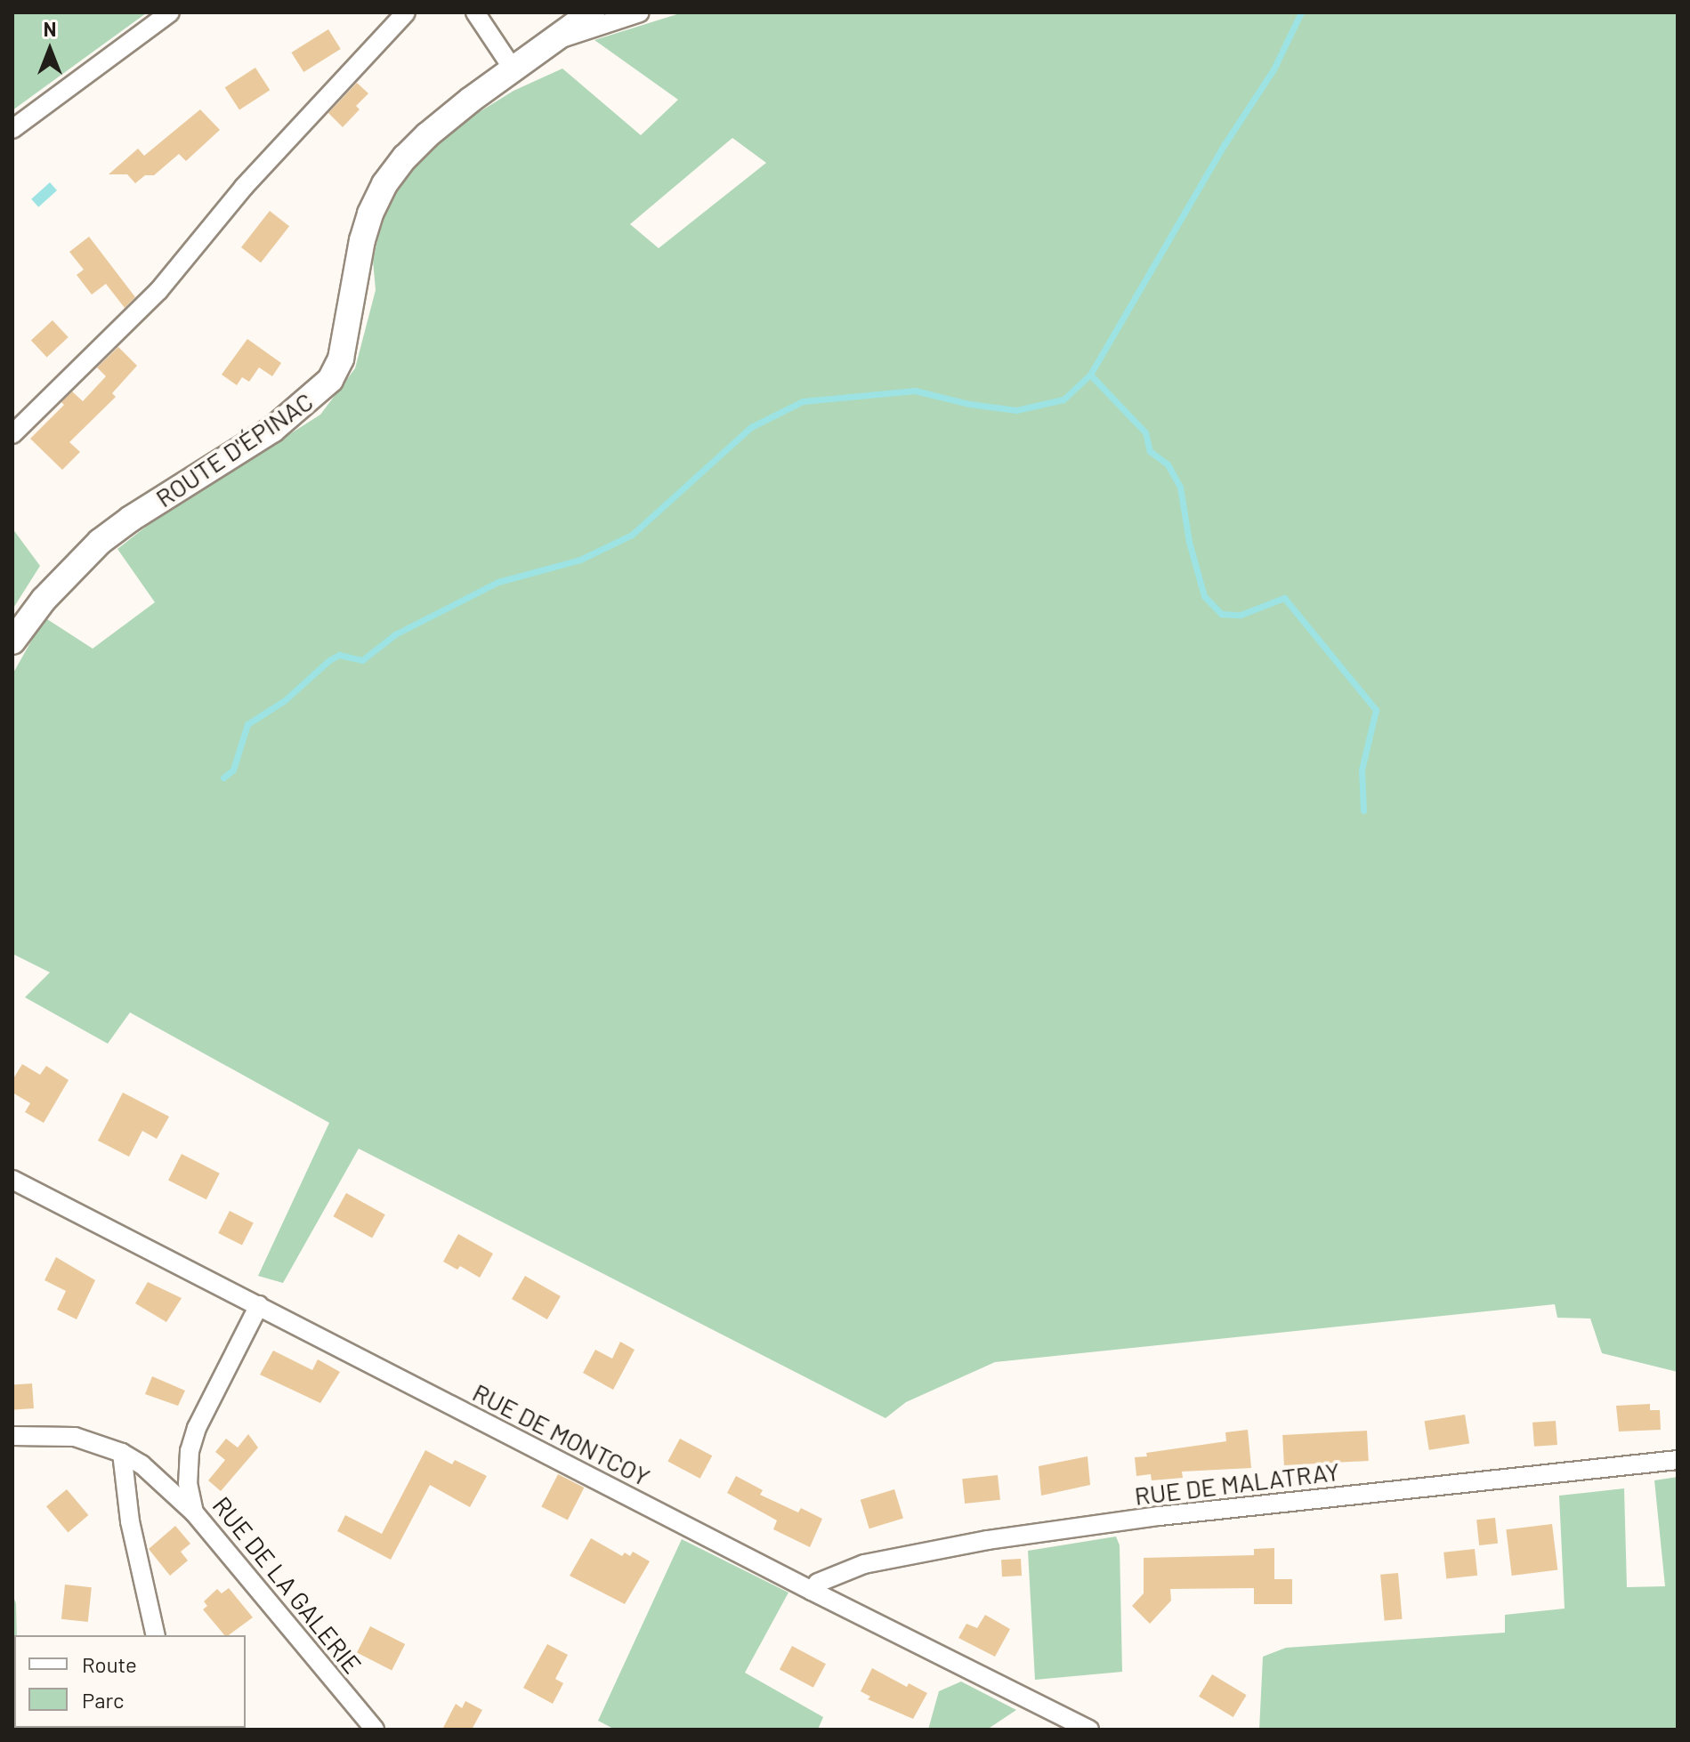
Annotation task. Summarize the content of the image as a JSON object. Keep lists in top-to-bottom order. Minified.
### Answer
{"streets":{"main road":["ROUTE D'ÉPINAC"],"street":["RUE DE MONTCOY","RUE DE MALATRAY","RUE DE LA GALERIE"]},"crossings":[["RUE DE MONTCOY","RUE DE MALATRAY"],["RUE DE MONTCOY","RUE DE LA GALERIE"]],"legend":["Route","Parc"],"north":"top"}
